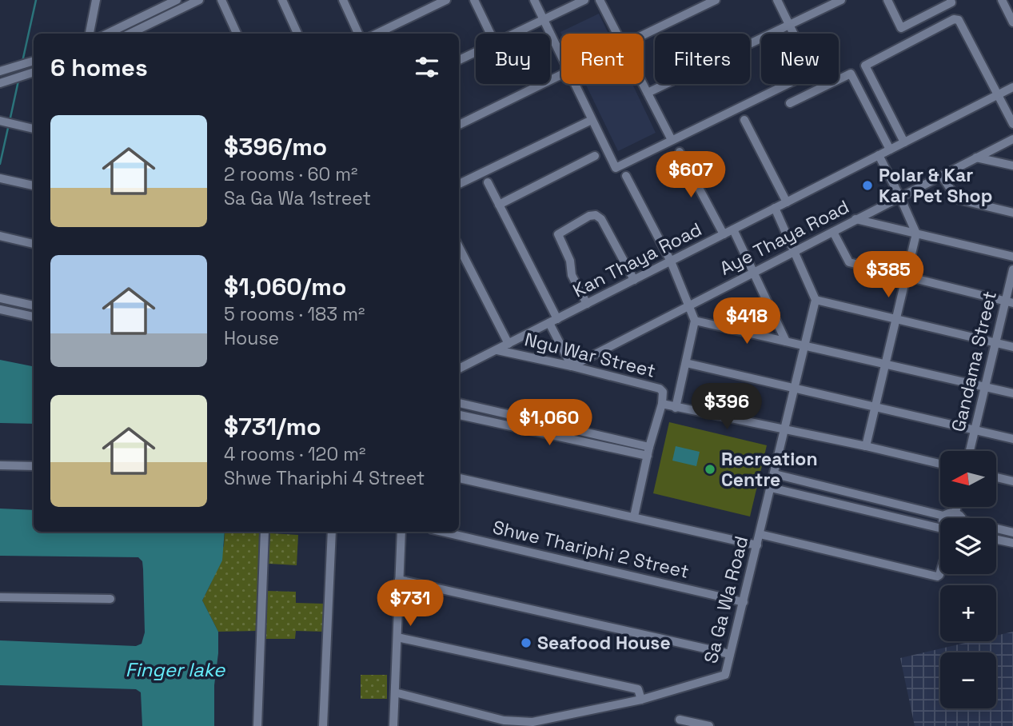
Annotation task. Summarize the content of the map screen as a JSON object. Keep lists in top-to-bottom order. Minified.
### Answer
{"streets":{"street":["Aye Thaya Road","Kan Thaya Road","Ngu War Street","Gandama Street","Shwe Thariphi 2 Street","Sa Ga Wa Road"]},"crossings":[["Aye Thaya Road","Ngu War Street"],["Kan Thaya Road","Ngu War Street"],["Shwe Thariphi 2 Street","Sa Ga Wa Road"]],"water":["Finger lake"],"places":["Polar & Kar Kar Pet Shop","Recreation Centre","Seafood House"],"north":"left","page":{"chip":["Buy","Rent","Filters","New"],"heading":"6 homes","list":[{"name":"$396/mo","note":"2 rooms · 60 m² · Sa Ga Wa 1street"},{"name":"$1,060/mo","note":"5 rooms · 183 m² · House"},{"name":"$731/mo","note":"4 rooms · 120 m² · Shwe Thariphi 4 Street"}],"price":["$607","$385","$418","$396","$1,060","$731"],"map_buttons":["+","−"]}}
